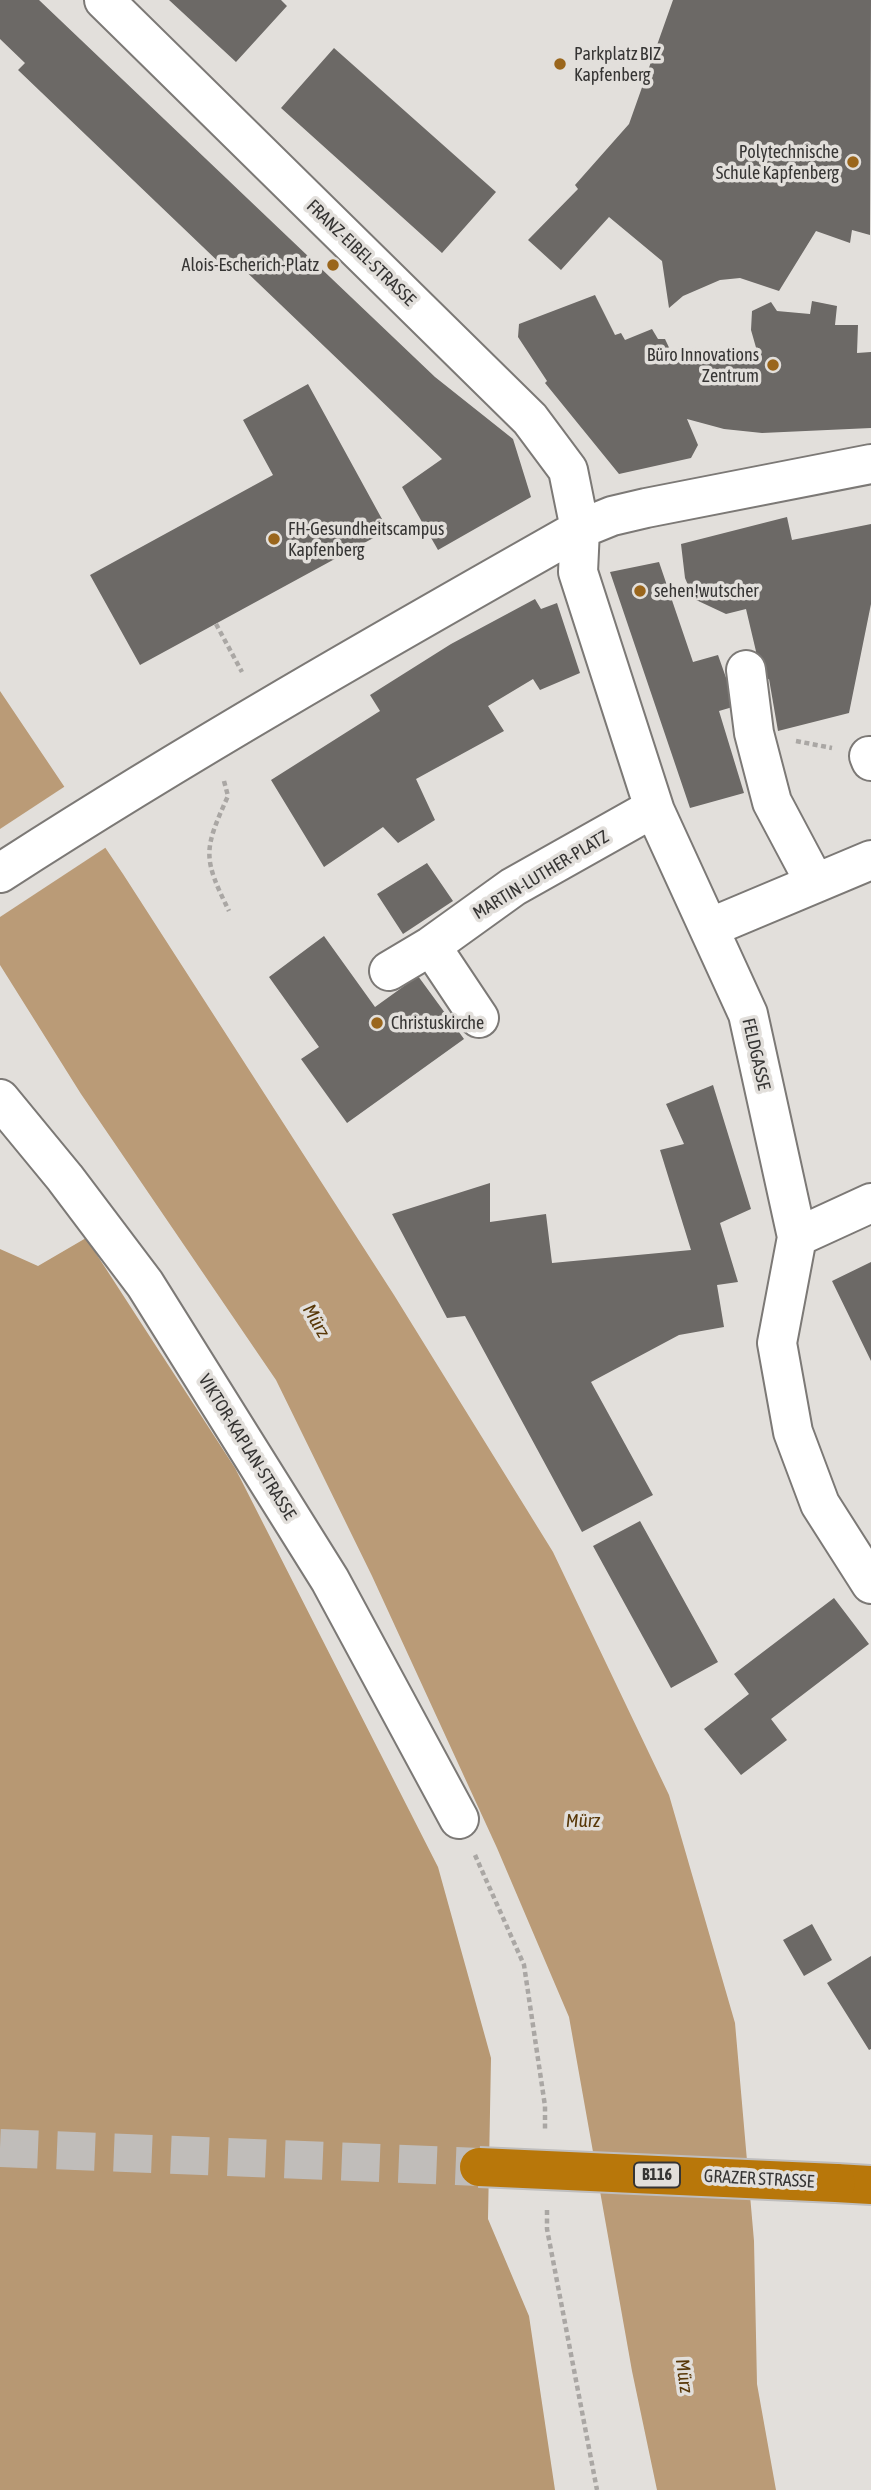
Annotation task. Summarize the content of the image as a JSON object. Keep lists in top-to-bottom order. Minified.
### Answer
{"streets":{"highway":["B116","GRAZER STRASSE"],"street":["FRANZ-EIBEL-STRASSE","MARTIN-LUTHER-PLATZ","FELDGASSE","VIKTOR-KAPLAN-STRASSE"]},"crossings":[["FRANZ-EIBEL-STRASSE","FELDGASSE"],["MARTIN-LUTHER-PLATZ","FELDGASSE"]],"water":["Mürz"],"places":["Parkplatz BIZ Kapfenberg","Polytechnische Schule Kapfenberg","Alois-Escherich-Platz","Büro Innovations Zentrum","FH-Gesundheitscampus Kapfenberg","sehen!wutscher","Christuskirche"]}
